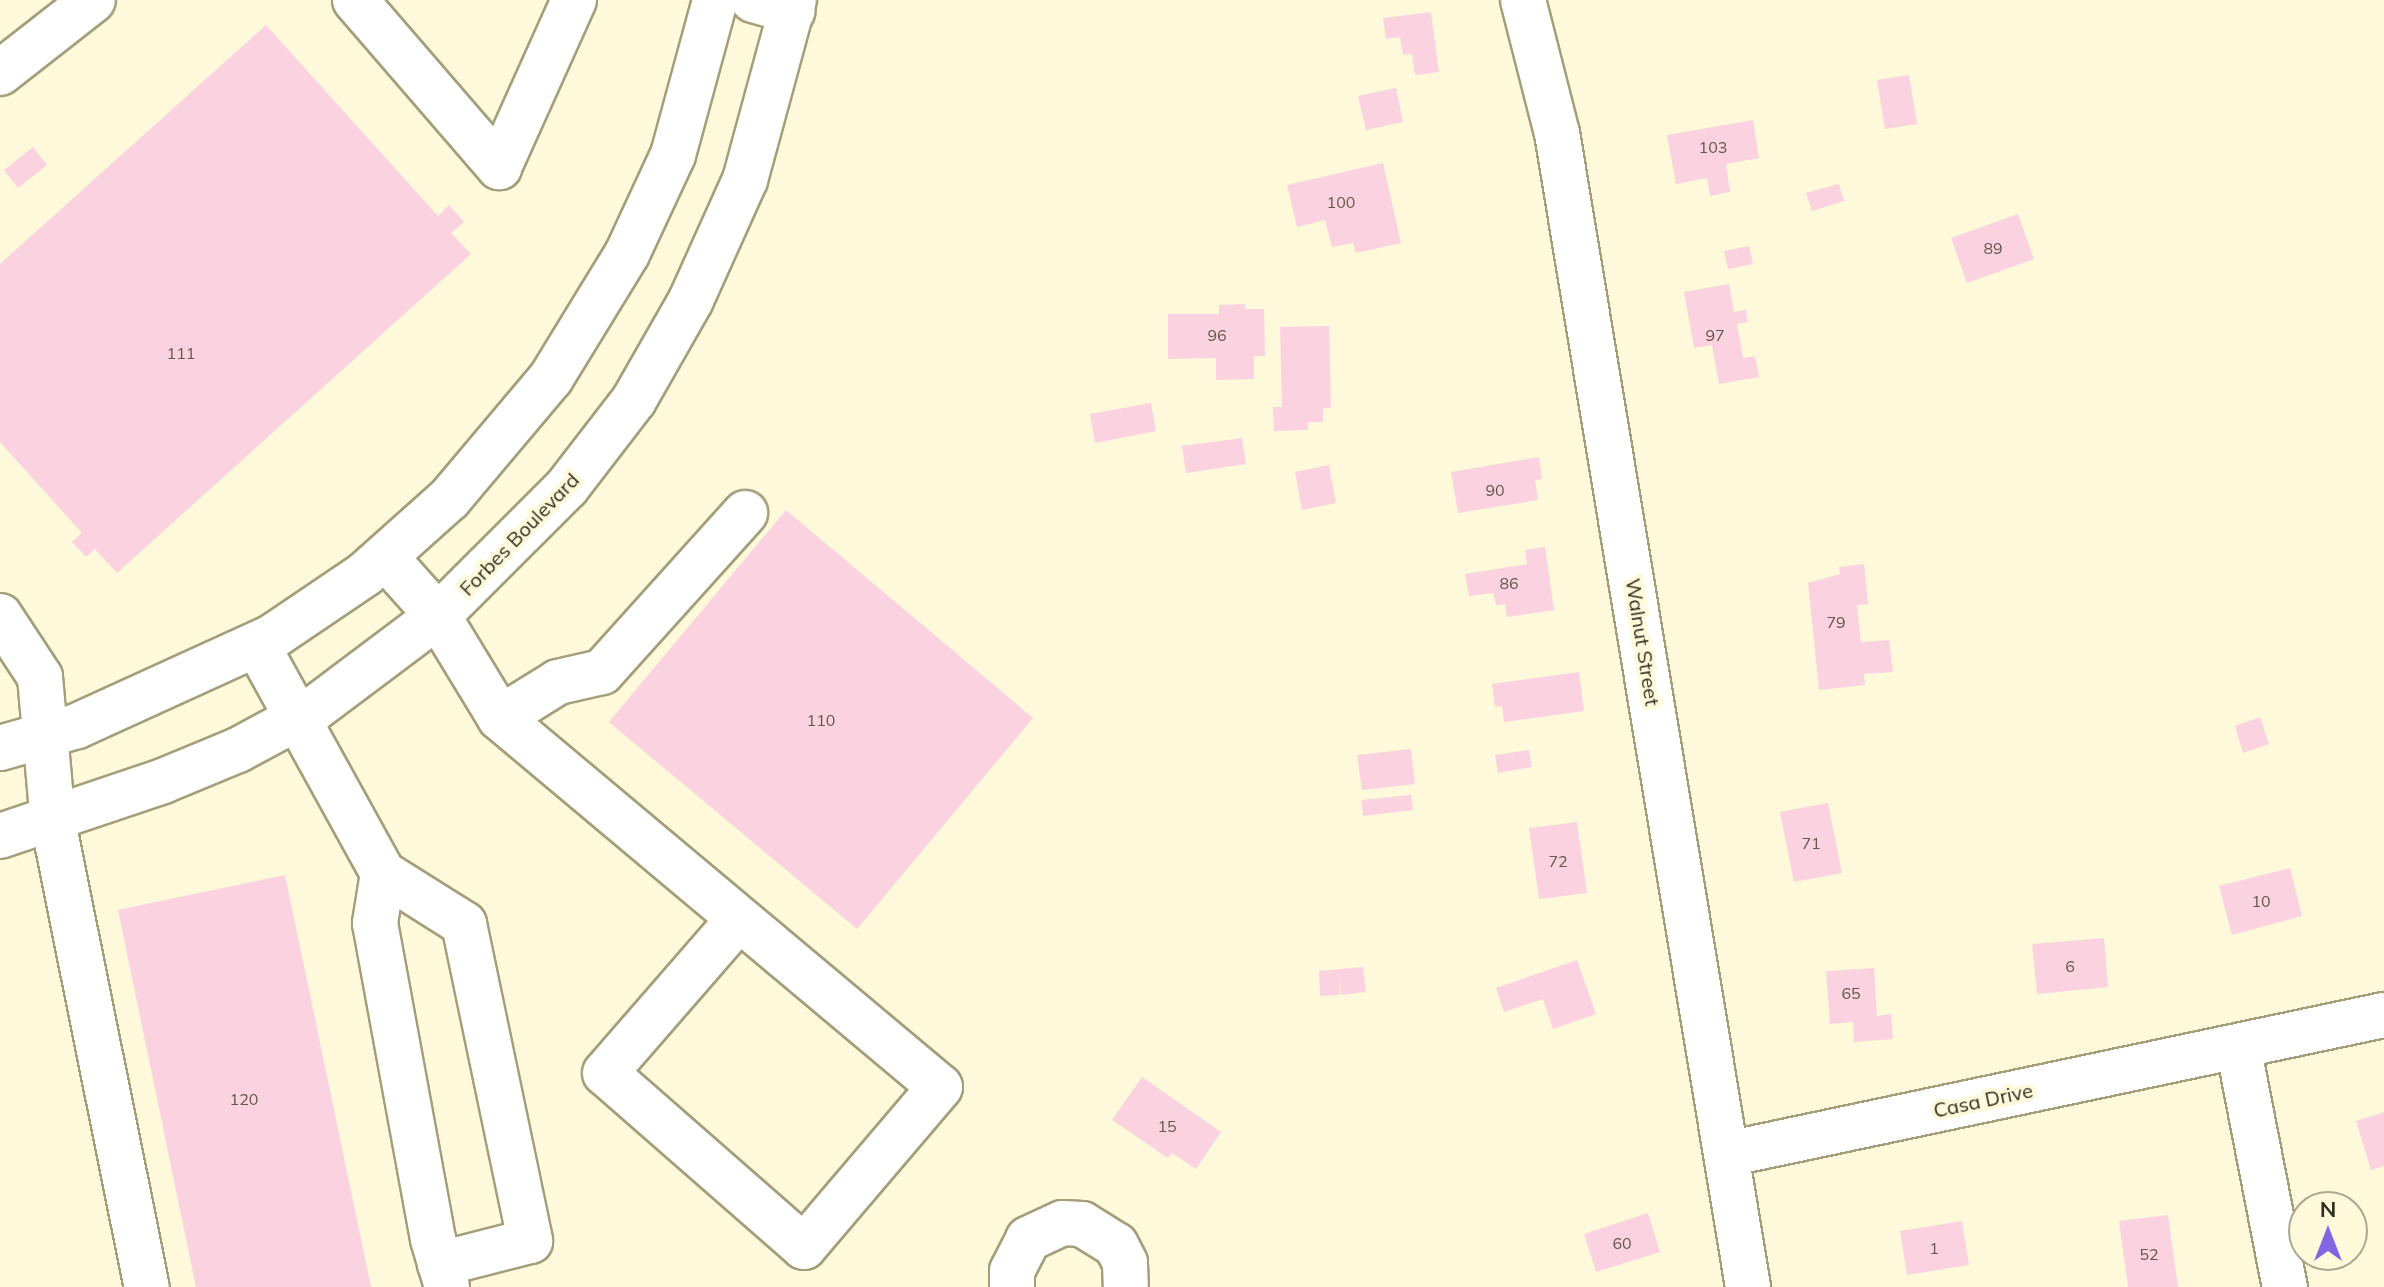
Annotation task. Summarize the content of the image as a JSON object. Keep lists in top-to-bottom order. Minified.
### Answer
{"streets":{"street":["Forbes Boulevard","Walnut Street","Casa Drive"]},"crossings":[["Walnut Street","Casa Drive"]],"house_numbers":["103","100","89","96","97","111","90","86","79","110","71","72","10","6","65","120","15","60","1","52"],"north":"top"}
